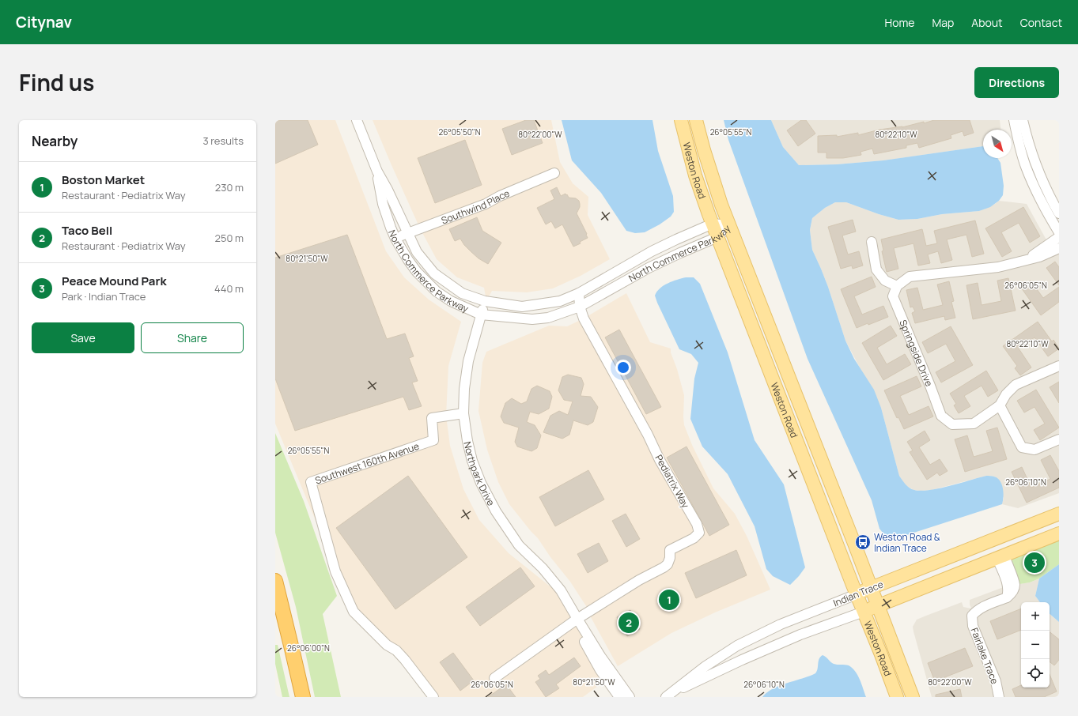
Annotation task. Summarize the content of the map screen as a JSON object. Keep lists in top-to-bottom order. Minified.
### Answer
{"streets":{"main road":["Weston Road","Indian Trace"],"street":["Southwind Place","North Commerce Parkway","Springside Drive","Southwest 160th Avenue","Northpark Drive","Pediatrix Way","Fairlake Trace"]},"crossings":[["Weston Road","North Commerce Parkway"],["Weston Road","Indian Trace"],["Southwind Place","North Commerce Parkway"],["North Commerce Parkway","Northpark Drive"],["North Commerce Parkway","Pediatrix Way"],["Southwest 160th Avenue","Northpark Drive"],["Northpark Drive","Pediatrix Way"],["Indian Trace","Fairlake Trace"]],"places":{"bus stop":["Weston Road & Indian Trace"]},"north":"bottom right","page":{"header":"Citynav","nav":["Home","Map","About","Contact"],"title":"Find us","buttons":["Directions",["Save","Share"]],"heading":["Nearby","3 results"],"list":[{"mark":"1","name":"Boston Market","note":"Restaurant · Pediatrix Way","value":"230 m"},{"mark":"2","name":"Taco Bell","note":"Restaurant · Pediatrix Way","value":"250 m"},{"mark":"3","name":"Peace Mound Park","note":"Park · Indian Trace","value":"440 m"}],"pins":["3","1","2"],"map_buttons":["+","−"]},"coordinates":["26°05'50\"N","26°05'55\"N","80°22'00\"W","80°22'10\"W","80°21'50\"W","26°06'05\"N","26°06'10\"N","26°06'00\"N"]}
